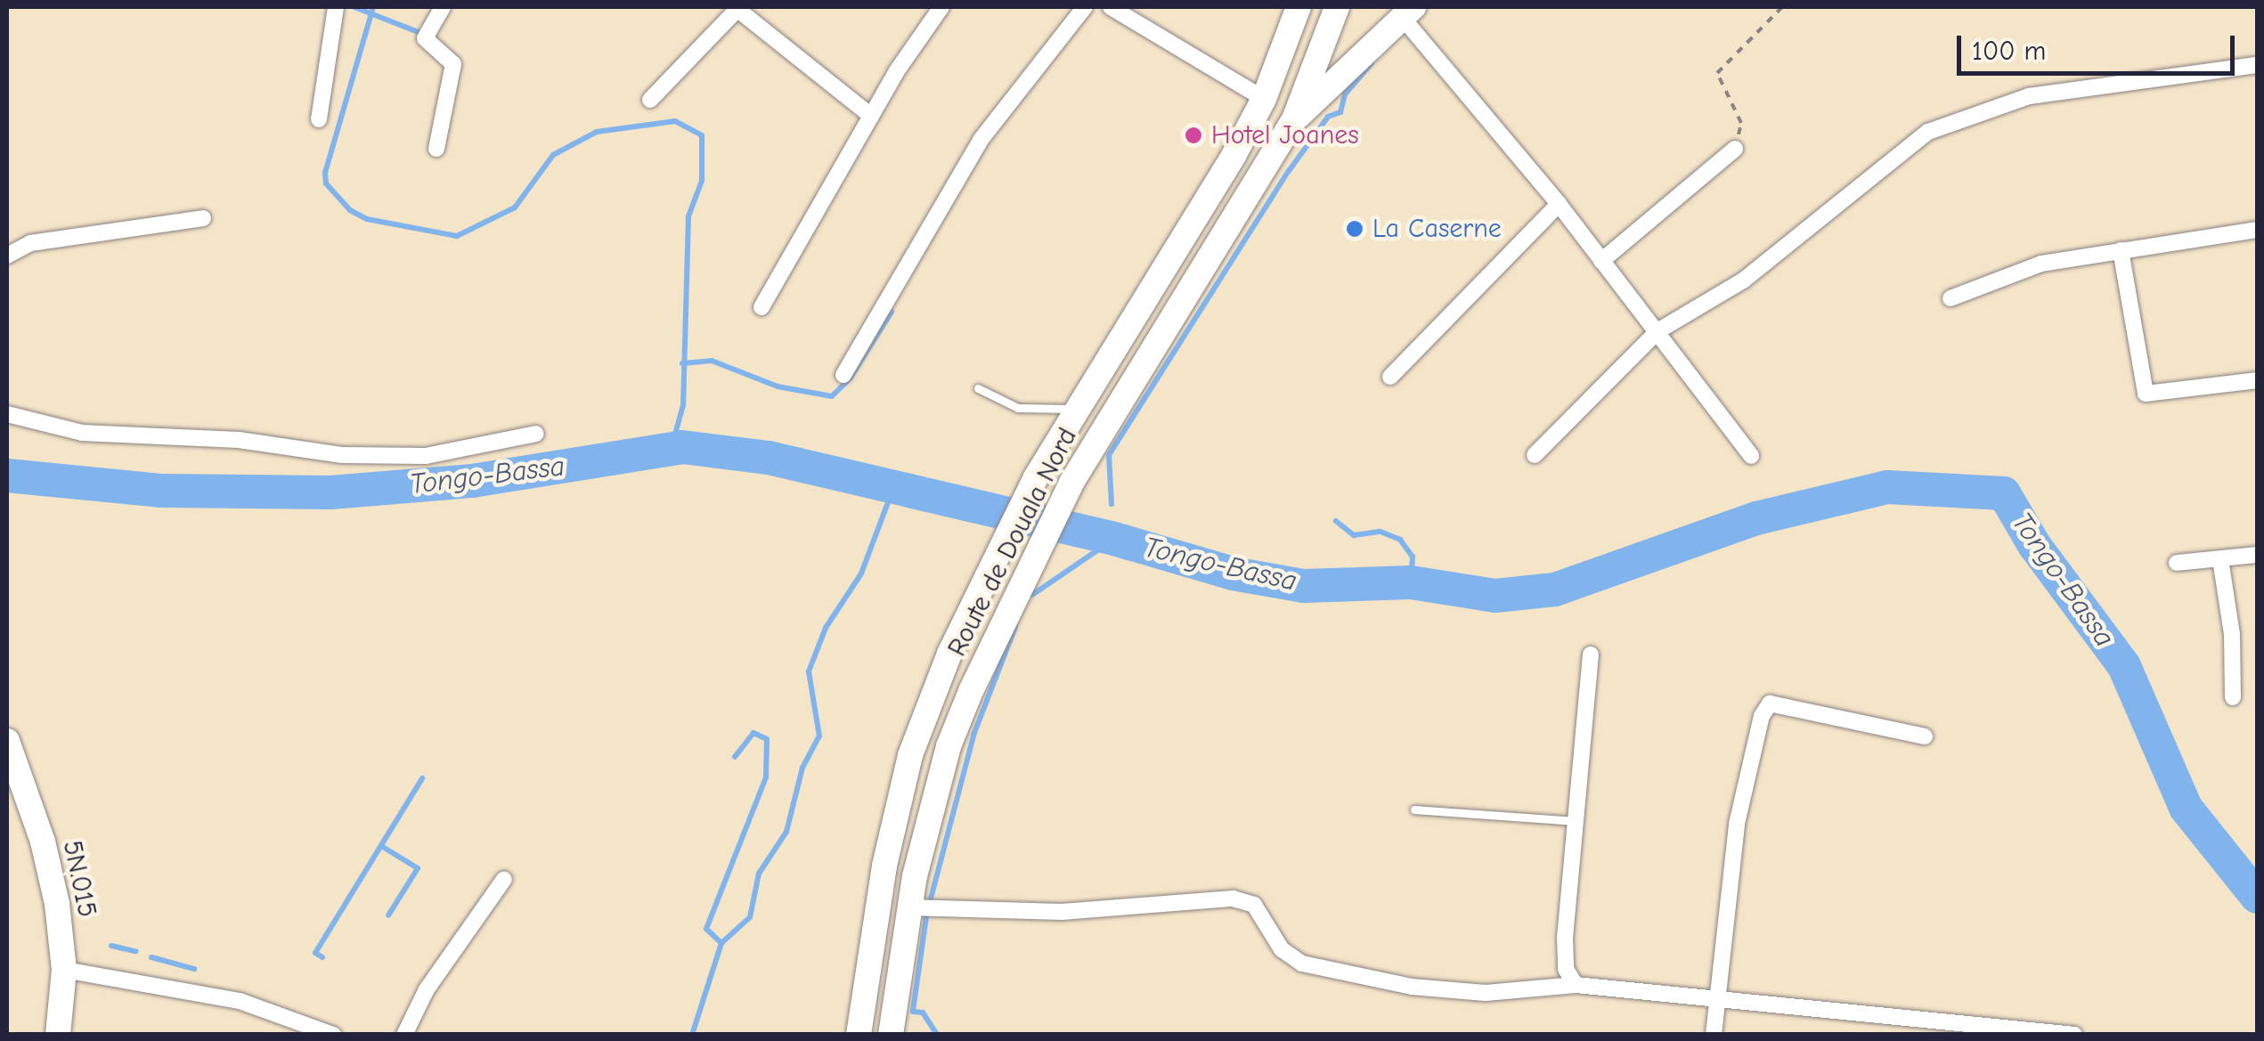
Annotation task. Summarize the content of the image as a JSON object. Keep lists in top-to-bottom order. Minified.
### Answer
{"streets":{"main road":["Route de Douala Nord","5N.015"]},"water":["Tongo-Bassa"],"places":["Hotel Joanes","La Caserne"],"scale_bar":"100 m"}
